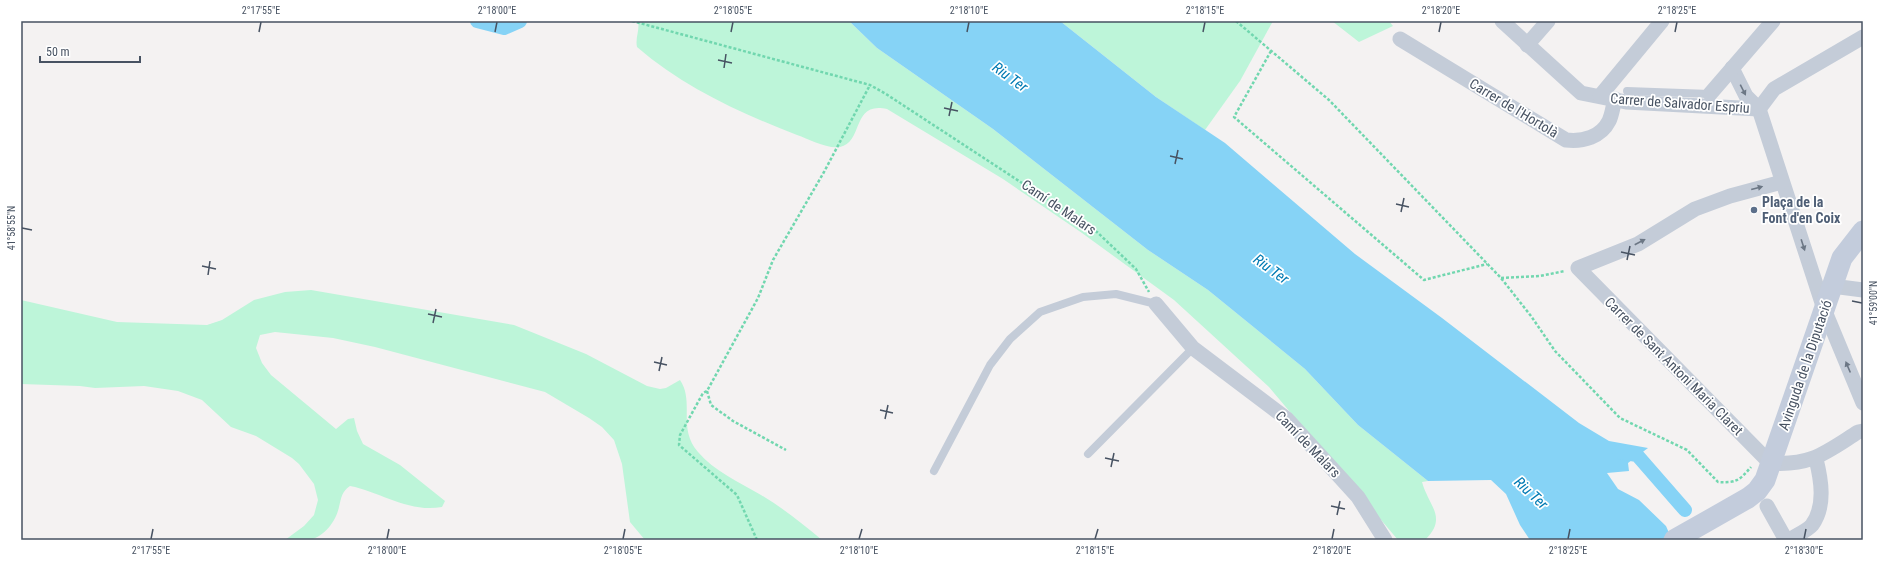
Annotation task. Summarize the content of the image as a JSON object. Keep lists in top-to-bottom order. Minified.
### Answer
{"streets":{"street":["Carrer de Salvador Espriu","Carrer de l'Hortolà","Camí de Malars","Avinguda de la Diputació","Carrer de Sant Antoni Maria Claret"]},"crossings":[["Carrer de Salvador Espriu","Carrer de l'Hortolà"],["Avinguda de la Diputació","Carrer de Sant Antoni Maria Claret"]],"water":["Riu Ter"],"places":["Plaça de la Font d'en Coix"],"scale_bar":"50 m","coordinates":["2°17'55\"E","2°18'00\"E","2°18'05\"E","2°18'10\"E","2°18'15\"E","2°18'20\"E","2°18'25\"E","41°58'55\"N","41°59'00\"N","2°18'30\"E"]}
